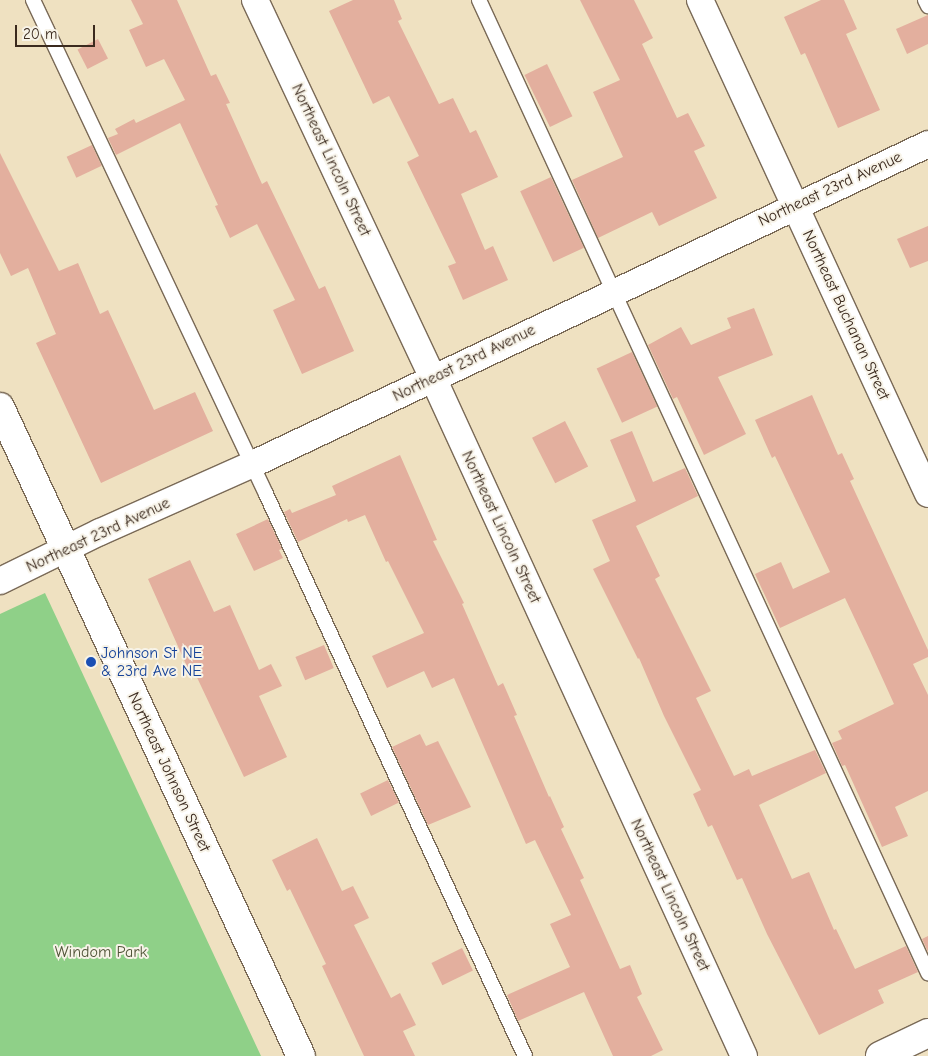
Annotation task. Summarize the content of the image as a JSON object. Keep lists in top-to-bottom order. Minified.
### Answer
{"streets":{"main road":["Northeast Johnson Street"],"street":["Northeast Lincoln Street","Northeast 23rd Avenue","Northeast Buchanan Street"]},"crossings":[["Northeast Lincoln Street","Northeast 23rd Avenue"],["Northeast 23rd Avenue","Northeast Buchanan Street"],["Northeast 23rd Avenue","Northeast Johnson Street"]],"parks":["Windom Park"],"places":["Johnson St NE & 23rd Ave NE"],"scale_bar":"20 m"}
